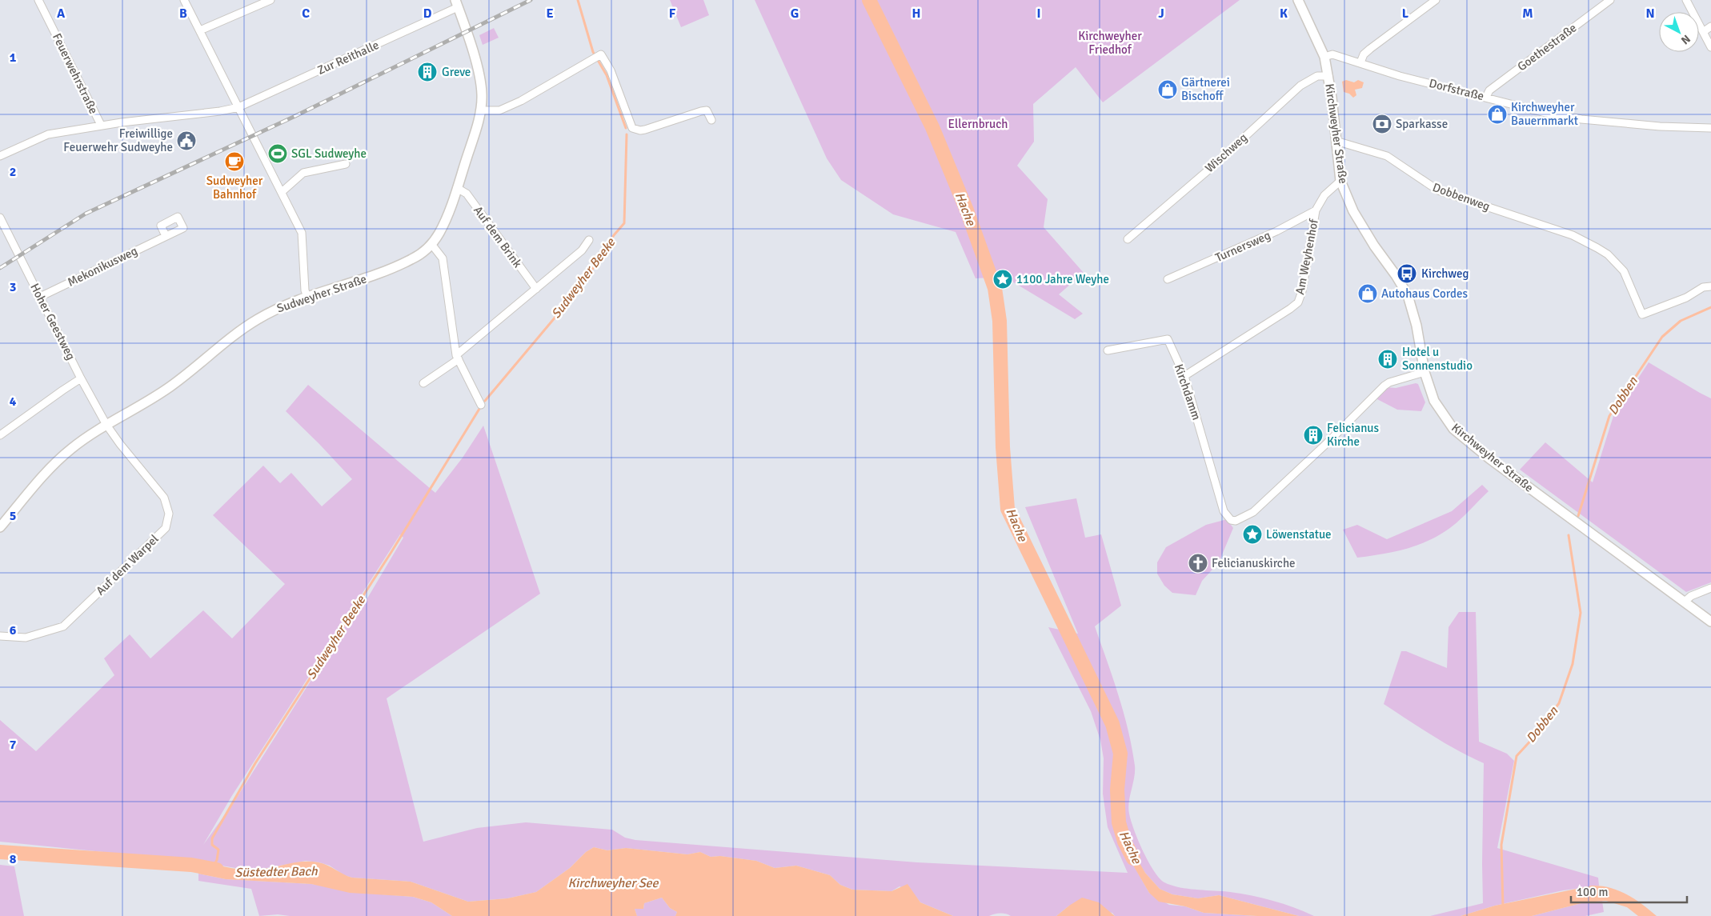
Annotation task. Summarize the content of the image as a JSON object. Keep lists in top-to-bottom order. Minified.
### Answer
{"streets":{"main road":["Kirchweyher Straße","Sudweyher Straße"],"street":["Goethestraße","Zur Reithalle","Feuerwehrstraße","Dorfstraße","Wischweg","Dobbenweg","Auf dem Brink","Turnersweg","Am Weyhenhof","Mekonikusweg","Hoher Geestweg","Kirchdamm","Auf dem Warpel"]},"crossings":[["Goethestraße","Dorfstraße"],["Zur Reithalle","Feuerwehrstraße"],["Zur Reithalle","Sudweyher Straße"],["Dorfstraße","Kirchweyher Straße"],["Kirchweyher Straße","Wischweg"],["Kirchweyher Straße","Dobbenweg"],["Kirchweyher Straße","Am Weyhenhof"],["Kirchweyher Straße","Kirchdamm"],["Auf dem Brink","Sudweyher Straße"],["Turnersweg","Am Weyhenhof"],["Am Weyhenhof","Kirchdamm"],["Mekonikusweg","Hoher Geestweg"],["Sudweyher Straße","Hoher Geestweg"],["Sudweyher Straße","Auf dem Warpel"],["Hoher Geestweg","Auf dem Warpel"]],"water":["Hache","Sudweyher Beeke","Dobben","Süstedter Bach","Kirchweyher See"],"parks":["Kirchweyher Friedhof","Ellernbruch"],"places":{"building":["Greve","Hotel u Sonnenstudio","Felicianus Kirche"],"shop":["Gärtnerei Bischoff","Kirchweyher Bauernmarkt","Autohaus Cordes"],"bank":["Sparkasse"],"public building":["Freiwillige Feuerwehr Sudweyhe"],"sports":["SGL Sudweyhe"],"cafe":["Sudweyher Bahnhof"],"bus stop":["Kirchweg"],"place":["1100 Jahre Weyhe","Löwenstatue"],"church":["Felicianuskirche"]},"scale_bar":"100 m","north":"bottom right","grid":{"columns":["A","B","C","D","E","F","G","H","I","J","K","L","M","N"],"rows":["1","2","3","4","5","6","7","8"]}}
